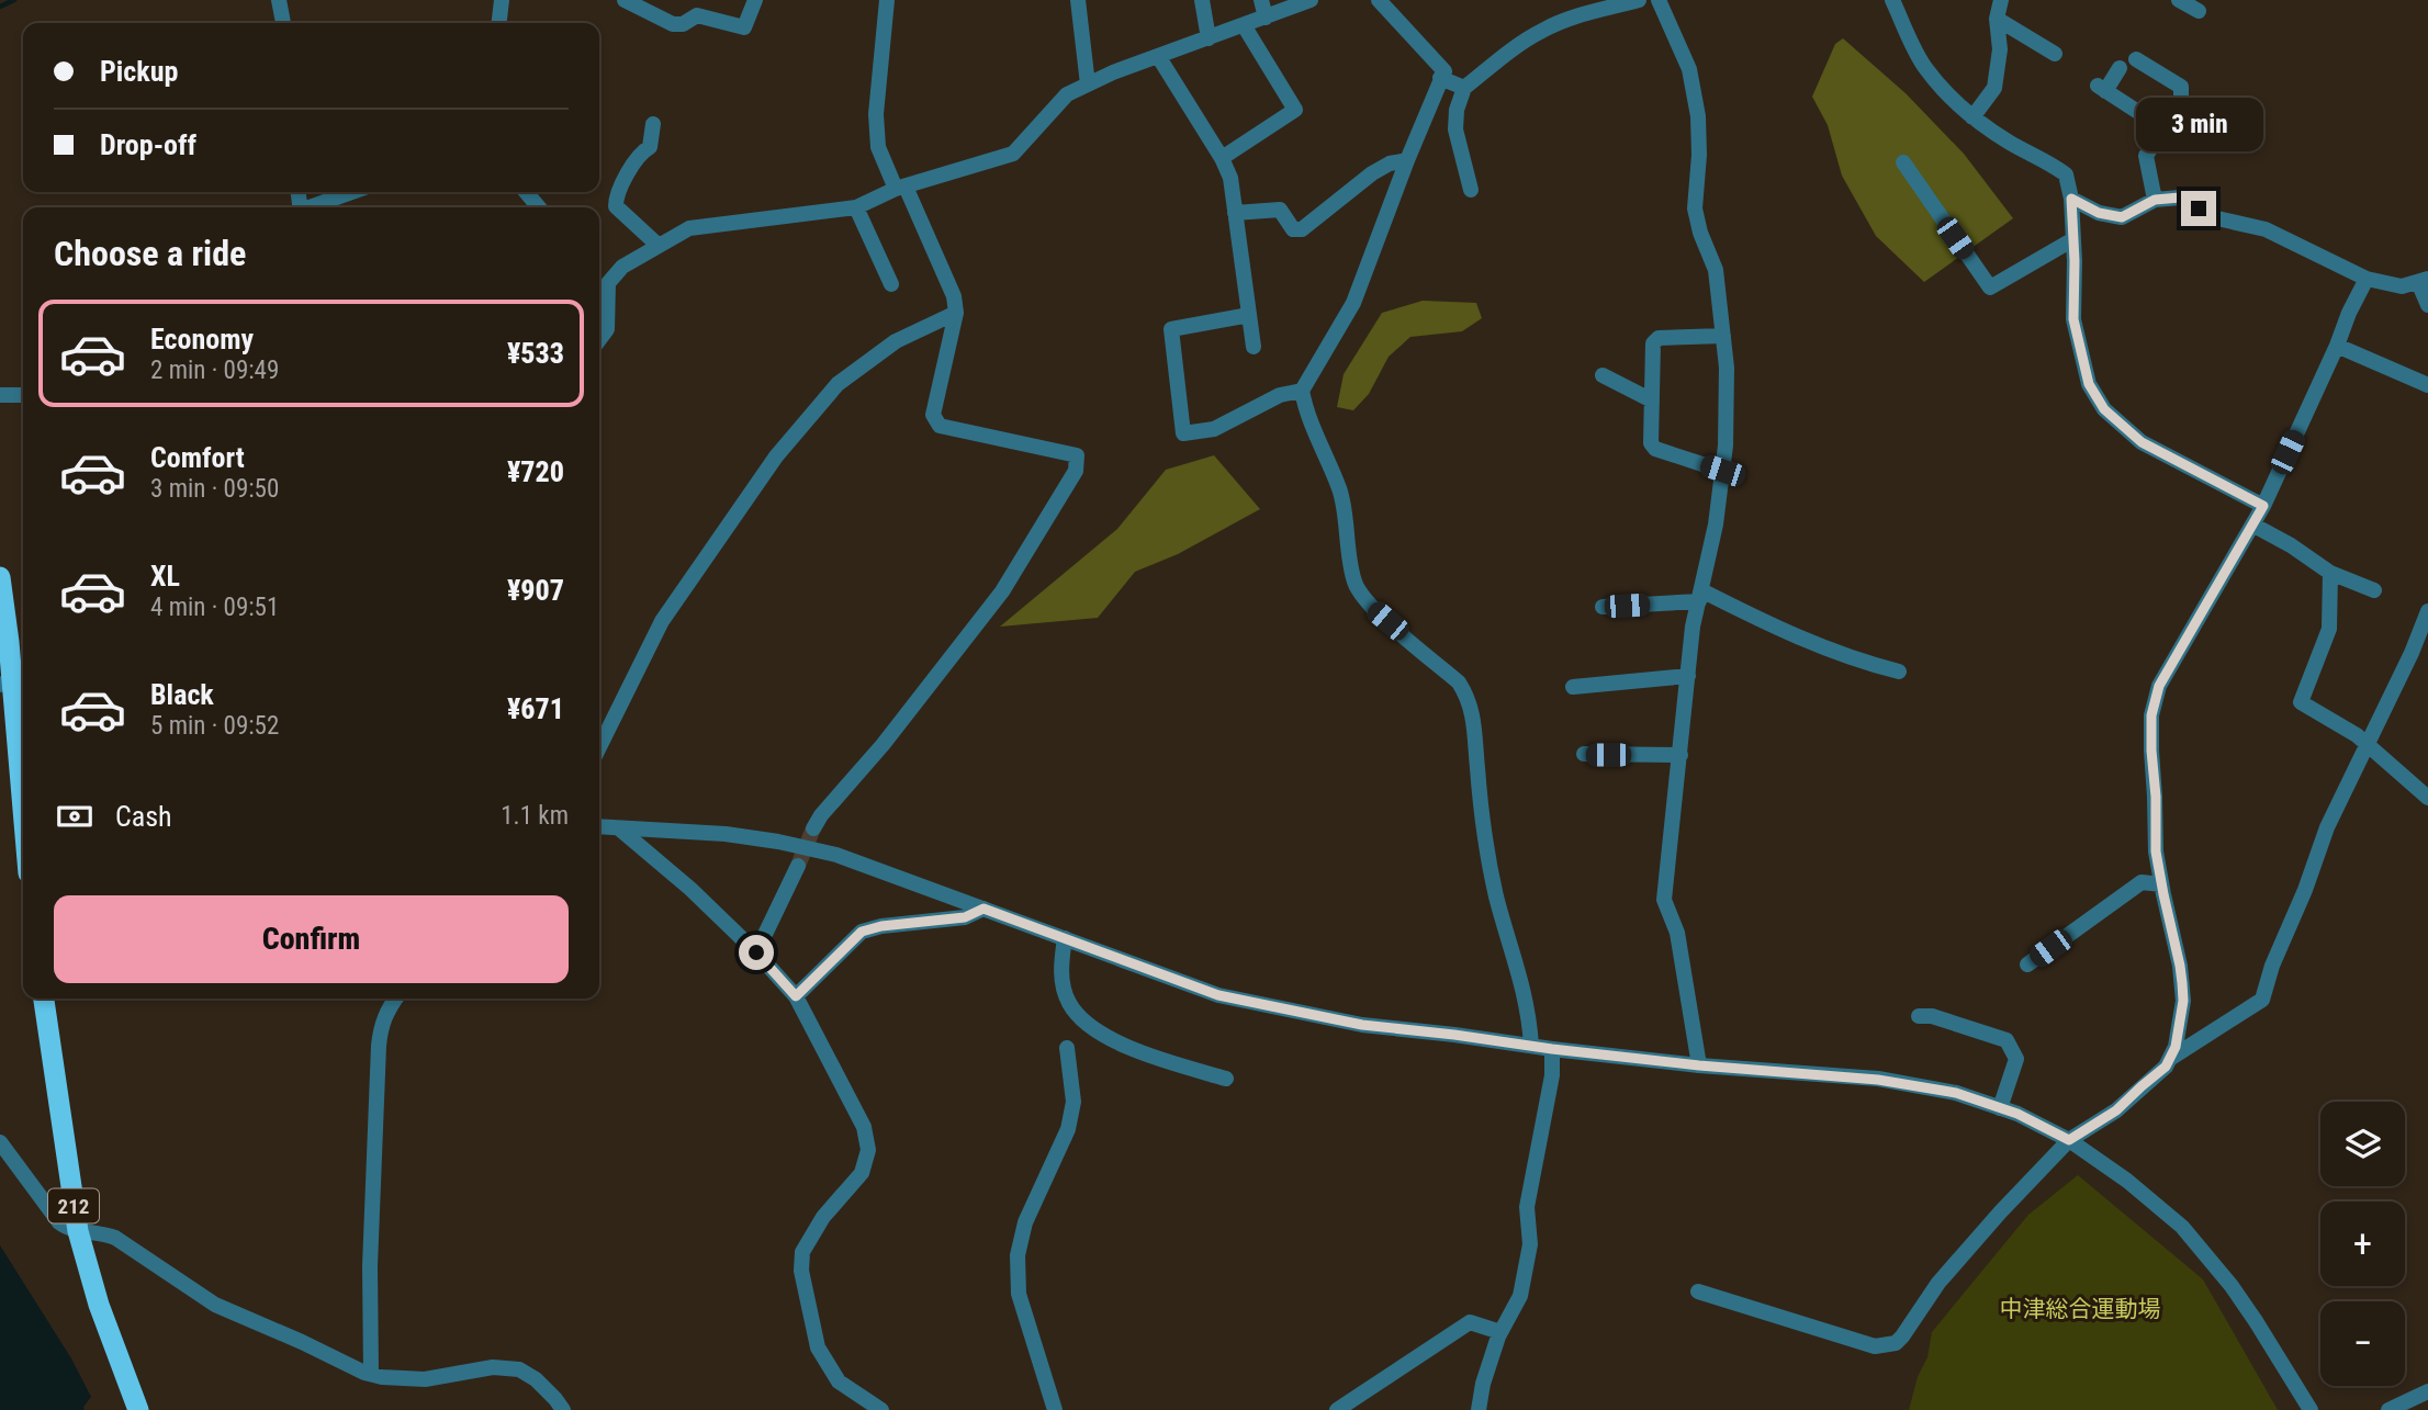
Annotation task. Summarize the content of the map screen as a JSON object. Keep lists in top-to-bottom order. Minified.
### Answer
{"streets":{"highway":["212"]},"parks":["中津総合運動場"],"page":{"banner":["Pickup","Drop-off"],"bubble":"3 min","heading":"Choose a ride","list":[{"name":"Economy","note":"2 min · 09:49","value":"¥533"},{"name":"Comfort","note":"3 min · 09:50","value":"¥720"},{"name":"XL","note":"4 min · 09:51","value":"¥907"},{"name":"Black","note":"5 min · 09:52","value":"¥671"}],"pay":["Cash","1.1 km"],"buttons":"Confirm","map_buttons":["+","−"]}}
